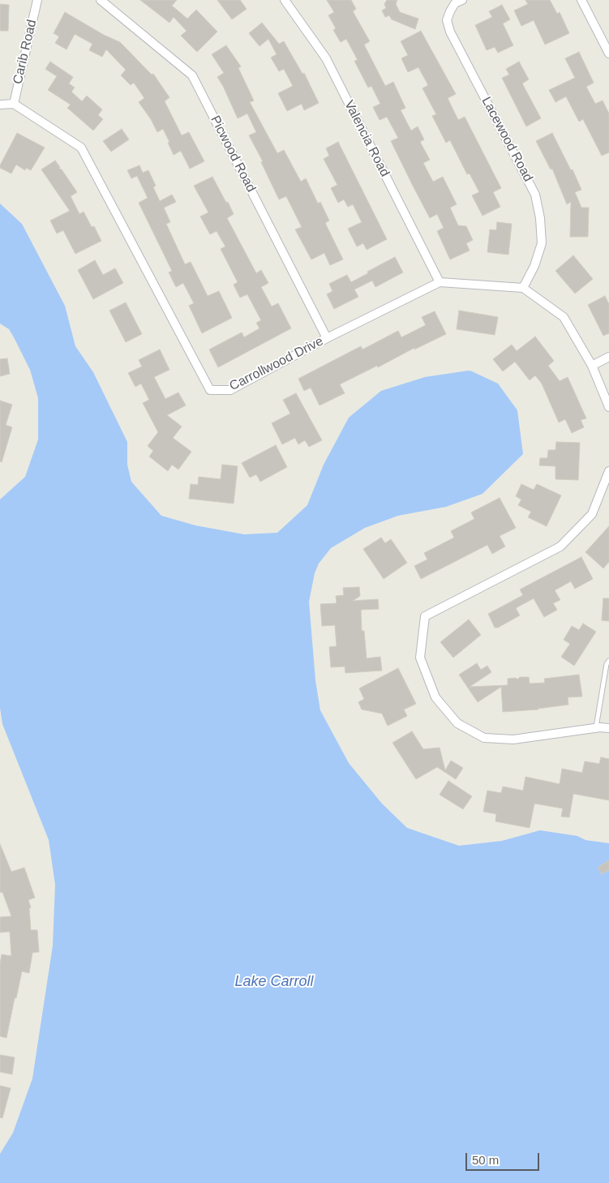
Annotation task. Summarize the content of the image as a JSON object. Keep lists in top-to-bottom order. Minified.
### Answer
{"streets":{"street":["Carib Road","Valencia Road","Lacewood Road","Picwood Road","Carrollwood Drive"]},"crossings":[["Carib Road","Carrollwood Drive"],["Valencia Road","Carrollwood Drive"],["Lacewood Road","Carrollwood Drive"],["Picwood Road","Carrollwood Drive"]],"water":["Lake Carroll"],"scale_bar":"50 m"}
